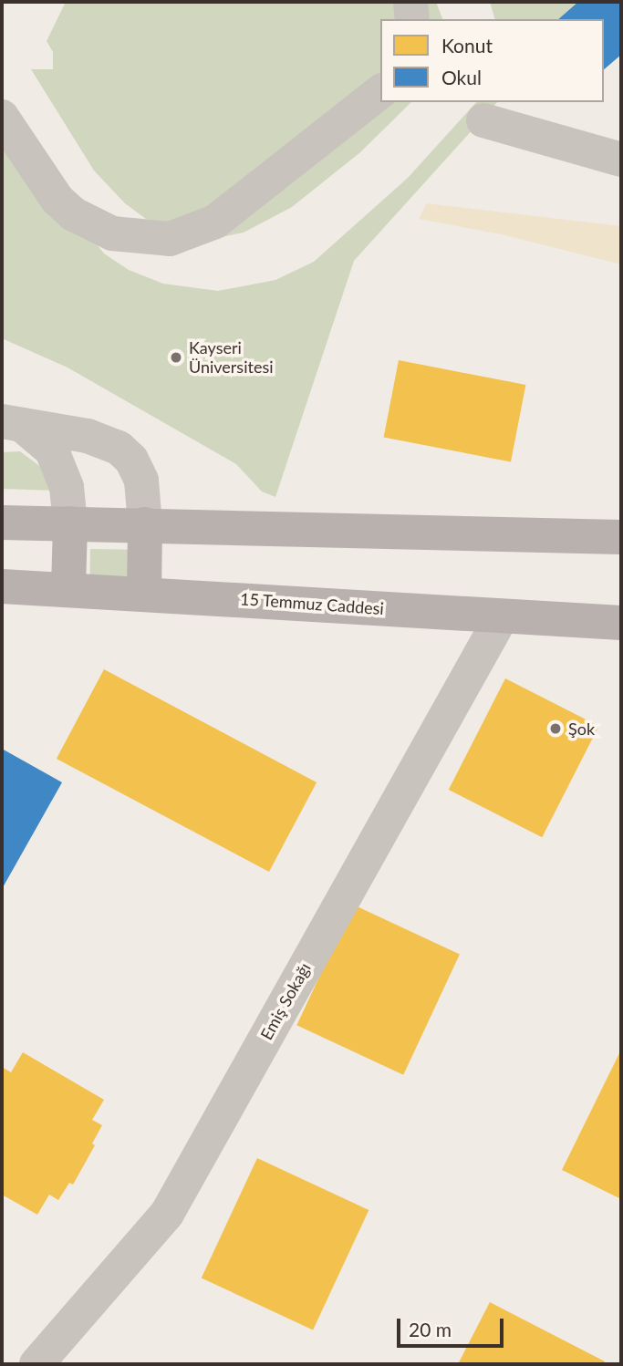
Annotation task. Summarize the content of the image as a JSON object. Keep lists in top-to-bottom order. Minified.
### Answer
{"streets":{"main road":["15 Temmuz Caddesi"],"street":["Emiş Sokağı"]},"crossings":[["15 Temmuz Caddesi","Emiş Sokağı"]],"places":["Kayseri Üniversitesi","Şok"],"legend":["Konut","Okul"],"scale_bar":"20 m"}
